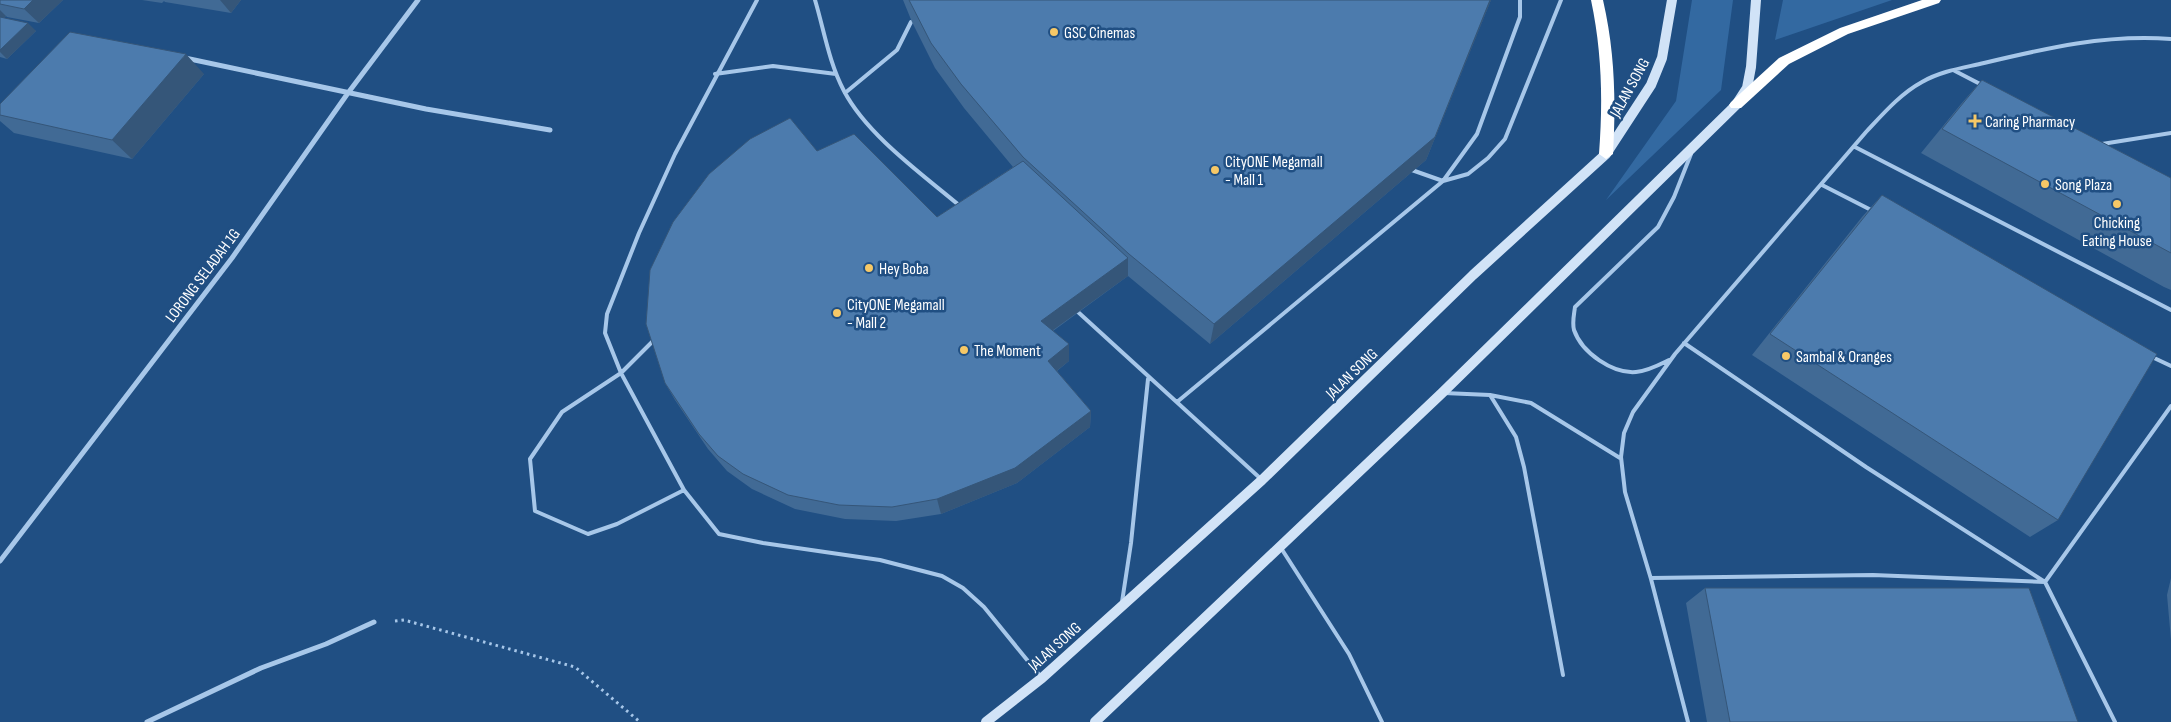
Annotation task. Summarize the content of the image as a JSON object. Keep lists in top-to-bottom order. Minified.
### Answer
{"streets":{"main road":["JALAN SONG"],"street":["LORONG SELADAH 1G"]},"places":{"other":["GSC Cinemas","CityONE Megamall - Mall 1","Song Plaza","Chicking Eating House","Hey Boba","CityONE Megamall - Mall 2","The Moment","Sambal & Oranges"],"health":["Caring Pharmacy"]}}
